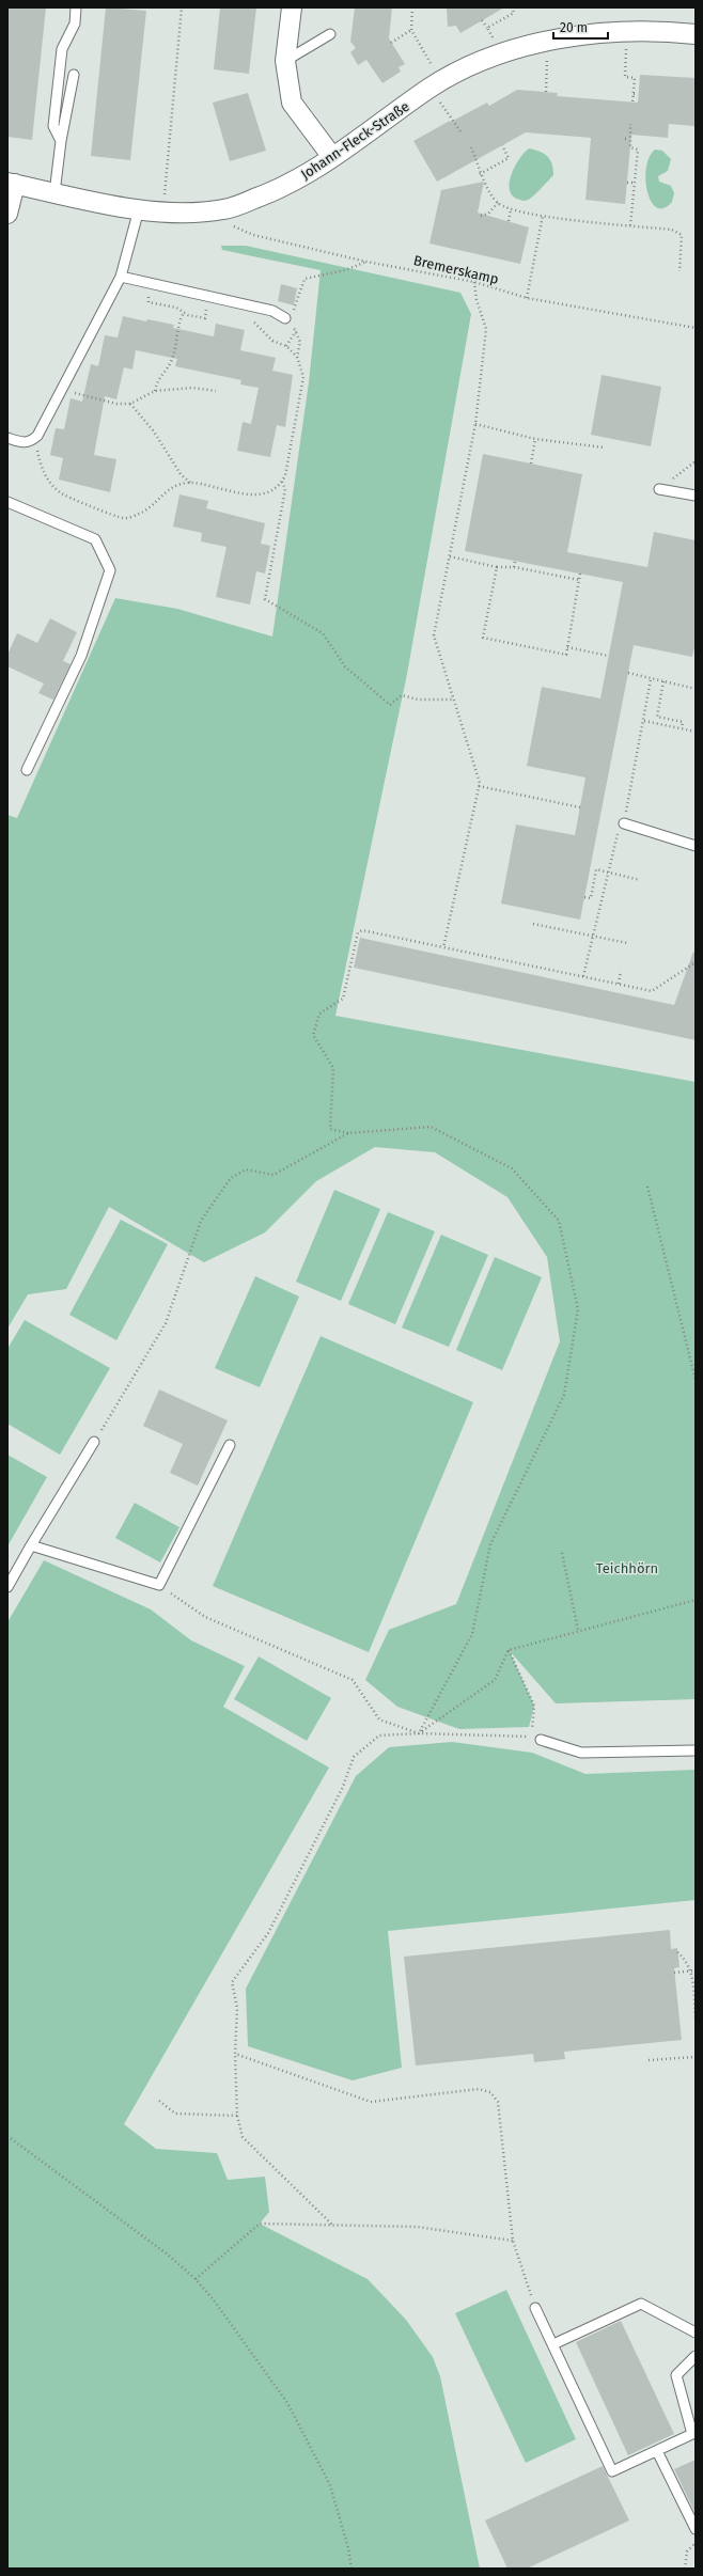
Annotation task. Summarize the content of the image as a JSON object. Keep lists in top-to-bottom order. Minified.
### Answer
{"streets":{"street":["Johann-Fleck-Straße"],"path":["Bremerskamp"]},"crossings":[["Johann-Fleck-Straße","Bremerskamp"]],"parks":["Teichhörn"],"scale_bar":"20 m"}
